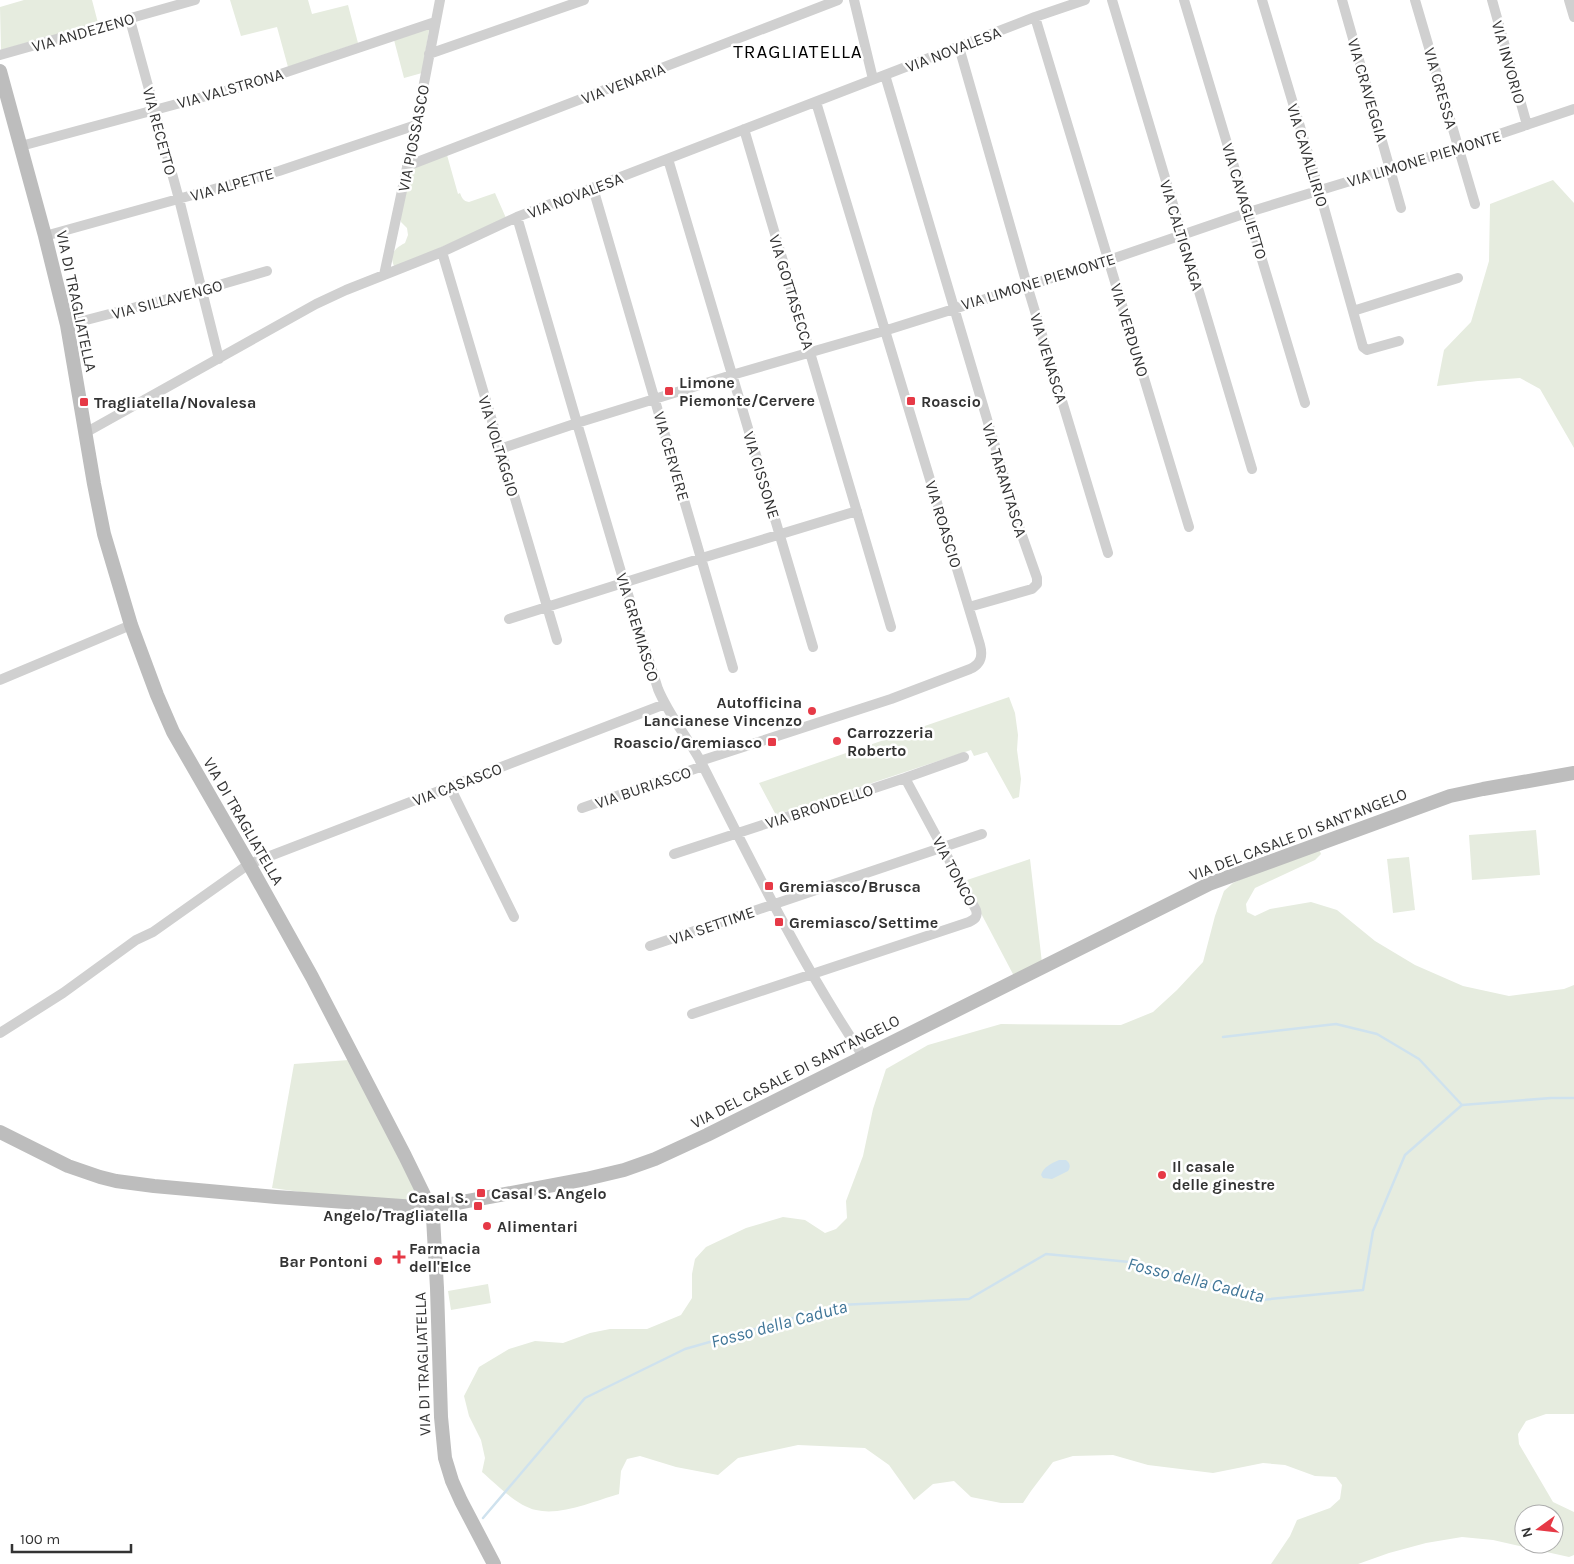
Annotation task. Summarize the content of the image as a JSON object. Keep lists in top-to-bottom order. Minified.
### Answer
{"streets":{"main road":["VIA DI TRAGLIATELLA","VIA DEL CASALE DI SANT'ANGELO"],"street":["VIA ANDEZENO","VIA NOVALESA","VIA INVORIO","VIA VENARIA","VIA VALSTRONA","VIA CRESSA","VIA CRAVEGGIA","VIA RECETTO","VIA PIOSSASCO","VIA CAVALLIRIO","VIA LIMONE PIEMONTE","VIA ALPETTE","VIA CAVAGLIETTO","VIA CALTIGNAGA","VIA GOTTASECCA","VIA SILLAVENGO","VIA VERDUNO","VIA VENASCA","VIA VOLTAGGIO","VIA CERVERE","VIA CISSONE","VIA TARANTASCA","VIA ROASCIO","VIA GREMIASCO","VIA CASASCO","VIA BURIASCO","VIA BRONDELLO","VIA TONCO","VIA SETTIME"]},"crossings":[["VIA ANDEZENO","VIA RECETTO"],["VIA NOVALESA","VIA RECETTO"],["VIA NOVALESA","VIA PIOSSASCO"],["VIA NOVALESA","VIA GOTTASECCA"],["VIA NOVALESA","VIA DI TRAGLIATELLA"],["VIA NOVALESA","VIA VERDUNO"],["VIA NOVALESA","VIA VENASCA"],["VIA NOVALESA","VIA VOLTAGGIO"],["VIA NOVALESA","VIA CERVERE"],["VIA NOVALESA","VIA CISSONE"],["VIA NOVALESA","VIA TARANTASCA"],["VIA NOVALESA","VIA ROASCIO"],["VIA NOVALESA","VIA GREMIASCO"],["VIA INVORIO","VIA LIMONE PIEMONTE"],["VIA VENARIA","VIA PIOSSASCO"],["VIA VALSTRONA","VIA RECETTO"],["VIA VALSTRONA","VIA PIOSSASCO"],["VIA VALSTRONA","VIA DI TRAGLIATELLA"],["VIA CRESSA","VIA LIMONE PIEMONTE"],["VIA CRAVEGGIA","VIA LIMONE PIEMONTE"],["VIA RECETTO","VIA ALPETTE"],["VIA RECETTO","VIA SILLAVENGO"],["VIA PIOSSASCO","VIA ALPETTE"],["VIA CAVALLIRIO","VIA LIMONE PIEMONTE"],["VIA LIMONE PIEMONTE","VIA CAVAGLIETTO"],["VIA LIMONE PIEMONTE","VIA CALTIGNAGA"],["VIA LIMONE PIEMONTE","VIA GOTTASECCA"],["VIA LIMONE PIEMONTE","VIA VERDUNO"],["VIA LIMONE PIEMONTE","VIA VENASCA"],["VIA LIMONE PIEMONTE","VIA VOLTAGGIO"],["VIA LIMONE PIEMONTE","VIA CERVERE"],["VIA LIMONE PIEMONTE","VIA CISSONE"],["VIA LIMONE PIEMONTE","VIA TARANTASCA"],["VIA LIMONE PIEMONTE","VIA ROASCIO"],["VIA LIMONE PIEMONTE","VIA GREMIASCO"],["VIA ALPETTE","VIA DI TRAGLIATELLA"],["VIA SILLAVENGO","VIA DI TRAGLIATELLA"],["VIA DI TRAGLIATELLA","VIA CASASCO"],["VIA DI TRAGLIATELLA","VIA DEL CASALE DI SANT'ANGELO"],["VIA TARANTASCA","VIA ROASCIO"],["VIA ROASCIO","VIA GREMIASCO"],["VIA ROASCIO","VIA BURIASCO"],["VIA GREMIASCO","VIA CASASCO"],["VIA GREMIASCO","VIA BURIASCO"],["VIA GREMIASCO","VIA BRONDELLO"],["VIA GREMIASCO","VIA DEL CASALE DI SANT'ANGELO"],["VIA GREMIASCO","VIA TONCO"],["VIA GREMIASCO","VIA SETTIME"],["VIA BRONDELLO","VIA TONCO"],["VIA TONCO","VIA SETTIME"]],"districts":["TRAGLIATELLA"],"water":["Fosso della Caduta"],"places":{"transit":["Limone Piemonte/Cervere","Roascio","Tragliatella/Novalesa","Roascio/Gremiasco","Gremiasco/Brusca","Gremiasco/Settime","Casal S. Angelo","Casal S. Angelo/Tragliatella"],"other":["Autofficina Lancianese Vincenzo","Carrozzeria Roberto","Il casale delle ginestre","Alimentari","Bar Pontoni"],"health":["Farmacia dell'Elce"]},"scale_bar":"100 m","north":"left"}
